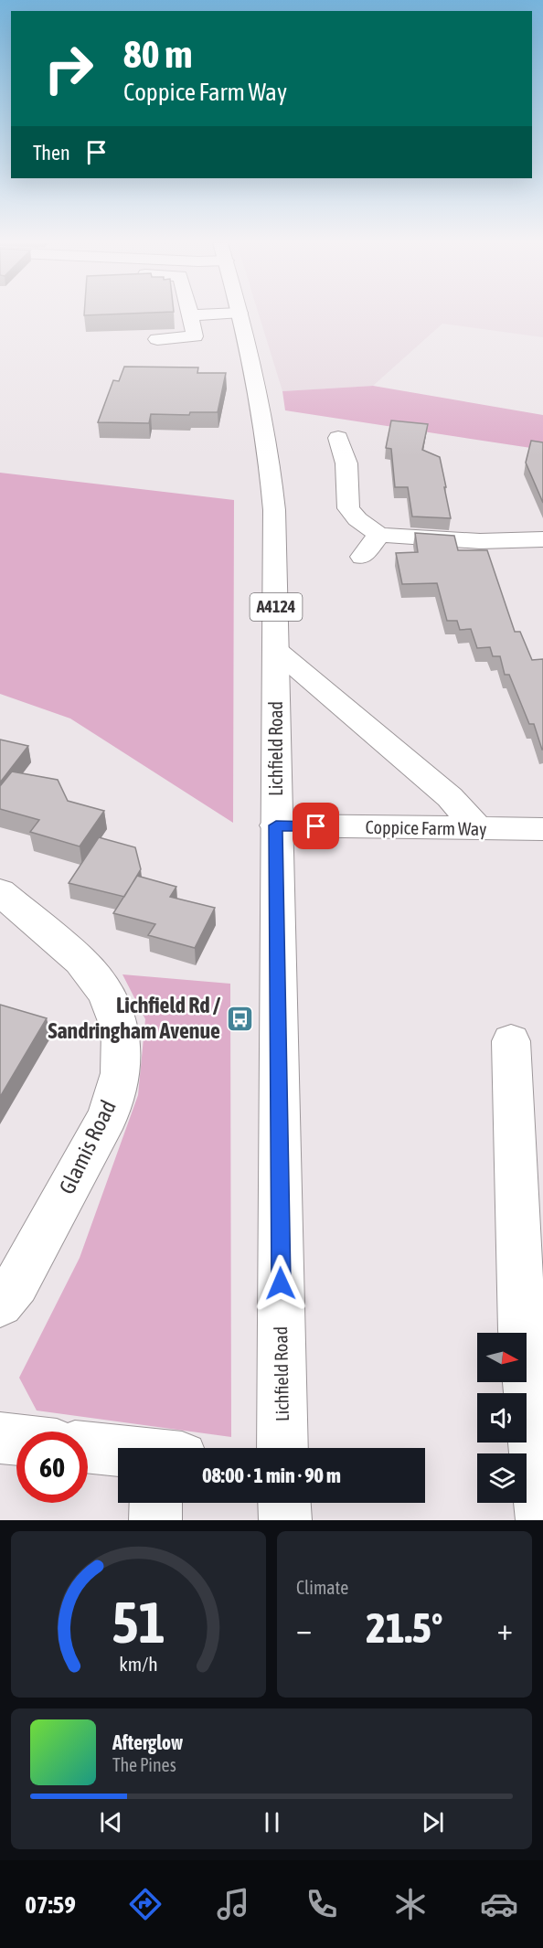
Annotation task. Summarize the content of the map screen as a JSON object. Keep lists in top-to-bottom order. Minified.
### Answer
{"streets":{"main road":["A4124","Lichfield Road","Coppice Farm Way","Glamis Road"]},"crossings":[["Lichfield Road","Coppice Farm Way"]],"places":{"bus stop":["Lichfield Rd / Sandringham Avenue"]},"north":"right","page":{"turn":["80 m","Coppice Farm Way"],"then":"Then","limit":"60","trip":"08:00 · 1 min · 90 m","tile":"Climate","heat":["−","21.5°","+"],"song":["Afterglow","The Pines"],"tabs":"07:59","gauge":["51","km/h"]}}
